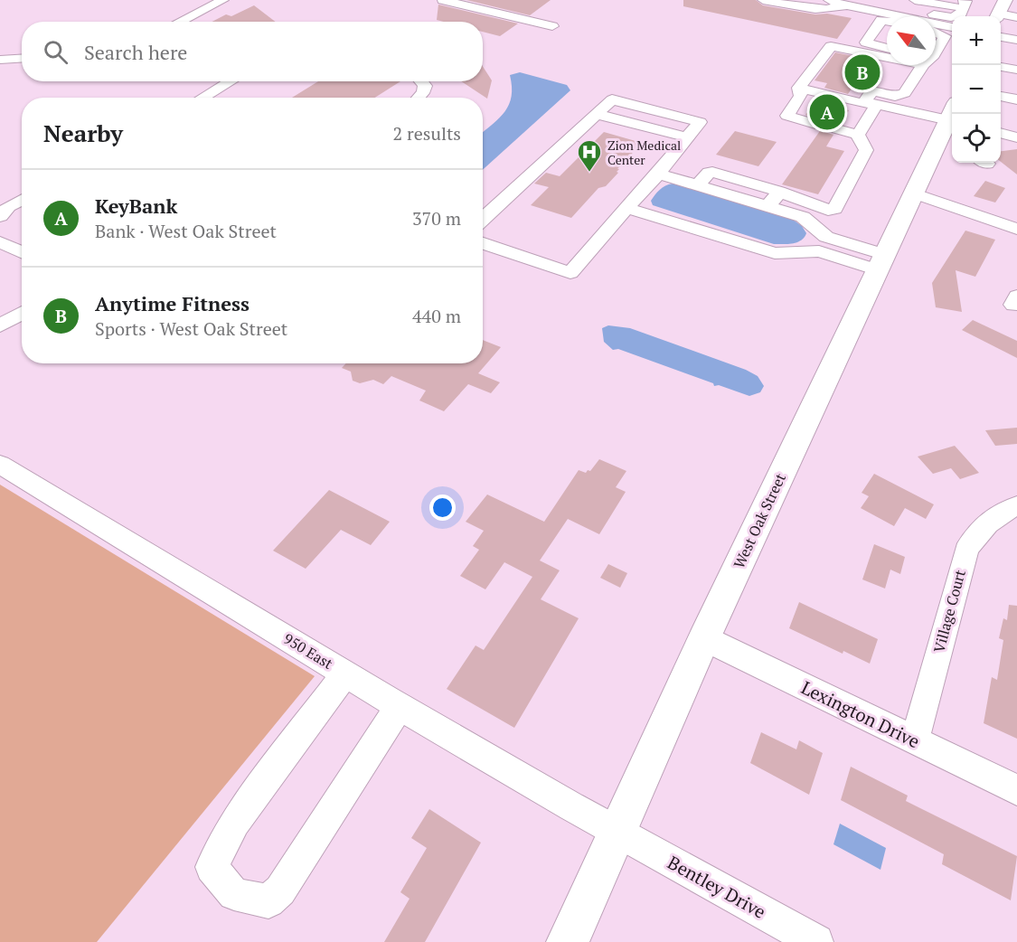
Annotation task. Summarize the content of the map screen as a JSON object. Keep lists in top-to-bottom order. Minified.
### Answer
{"streets":{"main road":["West Oak Street"],"street":["Village Court","950 East","Lexington Drive","Bentley Drive"]},"crossings":[["West Oak Street","950 East"],["West Oak Street","Lexington Drive"],["West Oak Street","Bentley Drive"],["Village Court","Lexington Drive"],["950 East","Bentley Drive"]],"places":{"hospital":["Zion Medical Center"]},"north":"top left","page":{"map_buttons":["+","−"],"search":"Search here","pins":["B","A"],"heading":["Nearby","2 results"],"list":[{"mark":"A","name":"KeyBank","note":"Bank · West Oak Street","value":"370 m"},{"mark":"B","name":"Anytime Fitness","note":"Sports · West Oak Street","value":"440 m"}]}}
